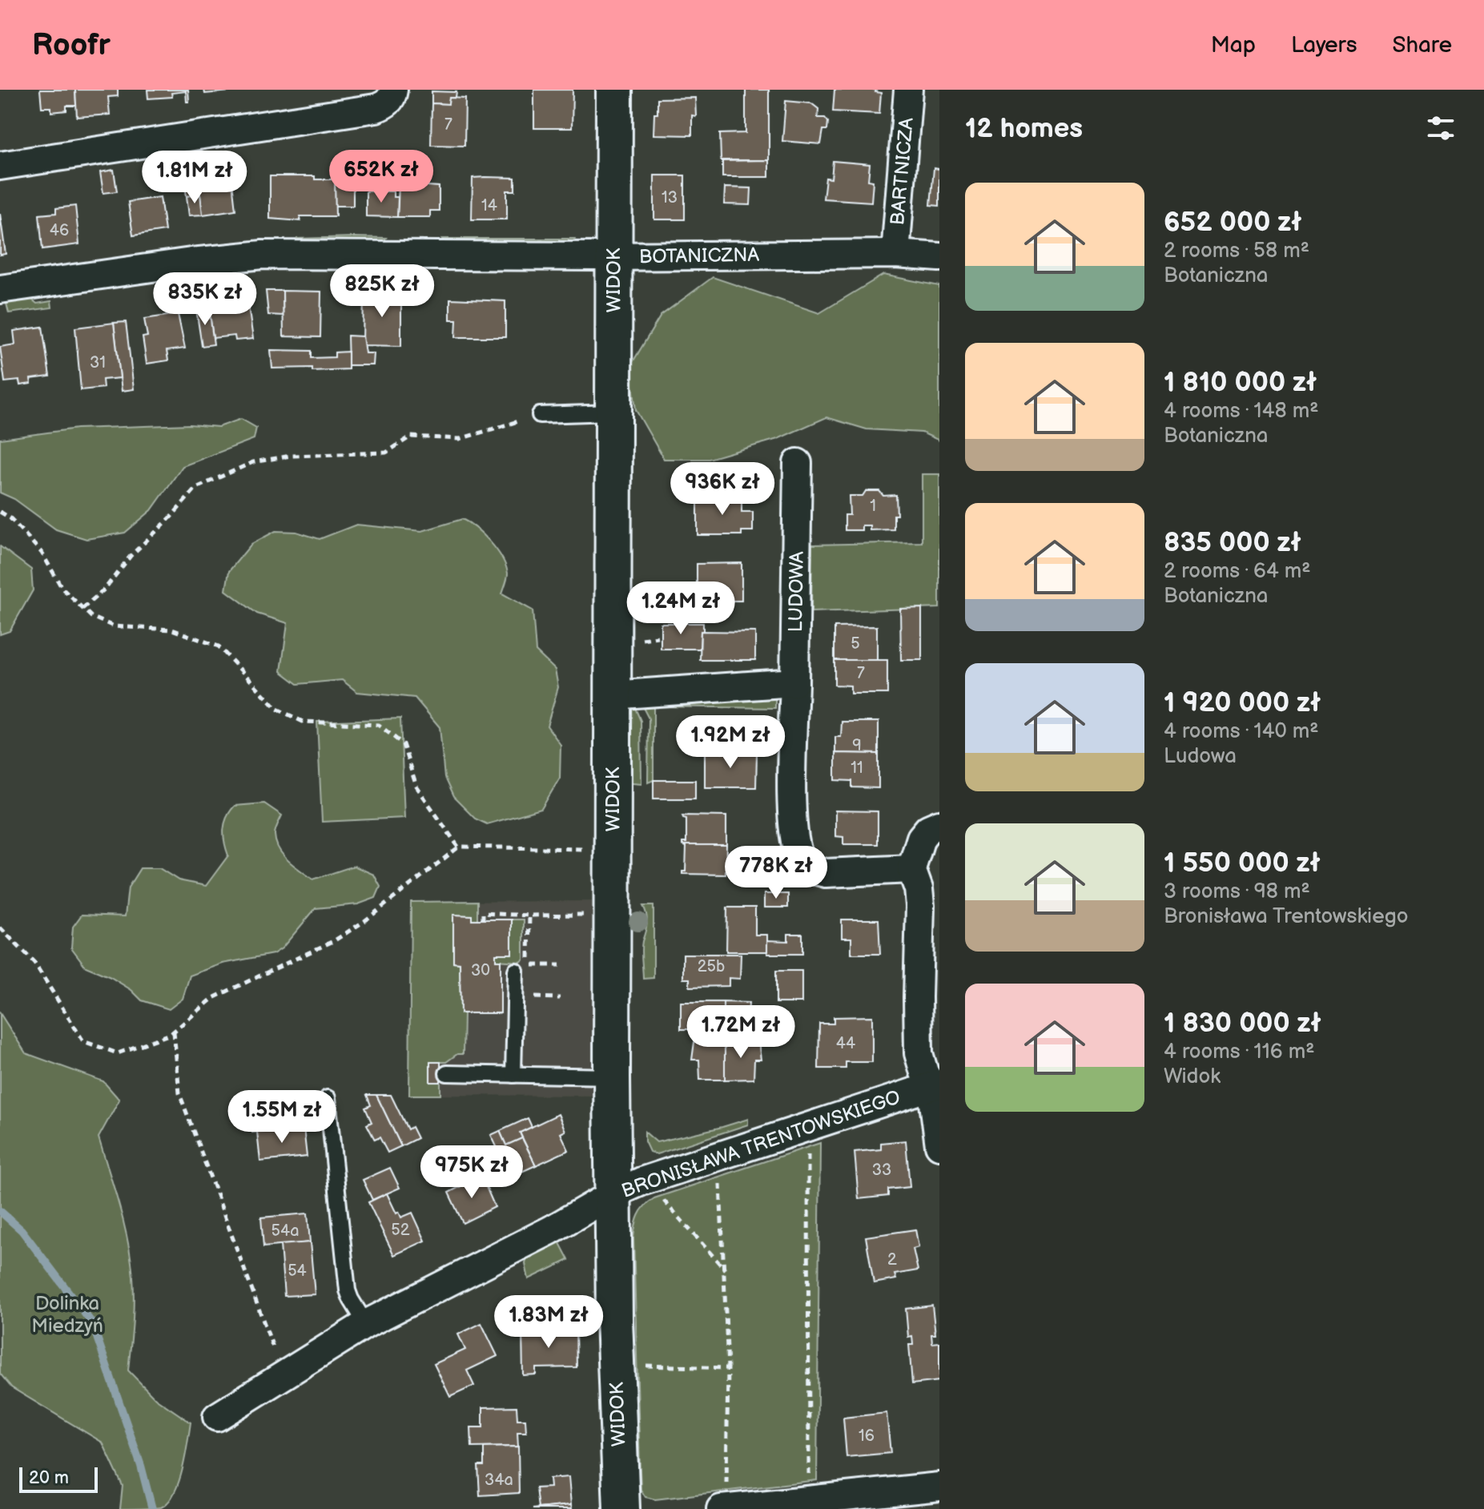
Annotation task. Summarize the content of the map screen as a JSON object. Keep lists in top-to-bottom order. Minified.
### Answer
{"streets":{"street":["BARTNICZA","BOTANICZNA","WIDOK","LUDOWA","BRONISŁAWA TRENTOWSKIEGO"]},"crossings":[["BARTNICZA","BOTANICZNA"],["BOTANICZNA","WIDOK"],["WIDOK","BRONISŁAWA TRENTOWSKIEGO"]],"parks":["Dolinka Miedzyń"],"house_numbers":["7","13","14","46","31","1","5","7","9","11","25b","30","44","33","52","54a","2","54","16","34a"],"scale_bar":"20 m","page":{"header":"Roofr","nav":["Map","Layers","Share"],"heading":"12 homes","price":["652K zł","1.81M zł","825K zł","835K zł","936K zł","1.24M zł","1.92M zł","778K zł","1.72M zł","1.55M zł","975K zł","1.83M zł"],"list":[{"name":"652 000 zł","note":"2 rooms · 58 m² · Botaniczna"},{"name":"1 810 000 zł","note":"4 rooms · 148 m² · Botaniczna"},{"name":"835 000 zł","note":"2 rooms · 64 m² · Botaniczna"},{"name":"1 920 000 zł","note":"4 rooms · 140 m² · Ludowa"},{"name":"1 550 000 zł","note":"3 rooms · 98 m² · Bronisława Trentowskiego"},{"name":"1 830 000 zł","note":"4 rooms · 116 m² · Widok"}],"scale":"20 m"}}
